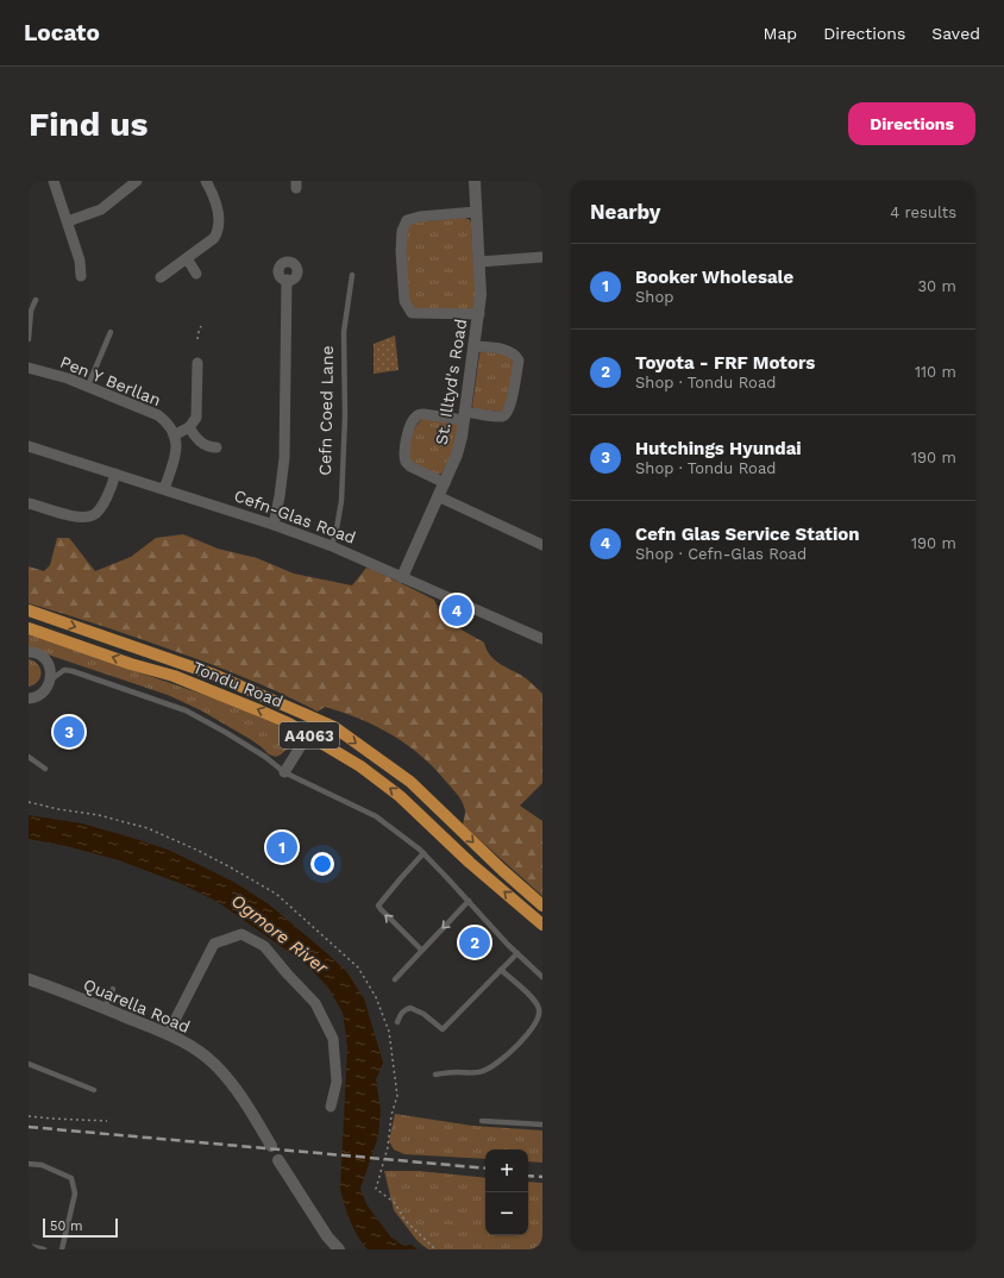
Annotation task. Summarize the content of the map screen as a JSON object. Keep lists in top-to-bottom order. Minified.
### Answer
{"streets":{"main road":["Tondu Road","A4063"],"street":["Pen Y Berllan","St. Illtyd's Road","Cefn-Glas Road","Quarella Road"],"lane":["Cefn Coed Lane"]},"crossings":[["St. Illtyd's Road","Cefn-Glas Road"],["Cefn Coed Lane","Cefn-Glas Road"]],"water":["Ogmore River"],"scale_bar":"50 m","page":{"header":"Locato","nav":["Map","Directions","Saved"],"buttons":"Directions","title":"Find us","heading":["Nearby","4 results"],"list":[{"mark":"1","name":"Booker Wholesale","note":"Shop","value":"30 m"},{"mark":"2","name":"Toyota - FRF Motors","note":"Shop · Tondu Road","value":"110 m"},{"mark":"3","name":"Hutchings Hyundai","note":"Shop · Tondu Road","value":"190 m"},{"mark":"4","name":"Cefn Glas Service Station","note":"Shop · Cefn-Glas Road","value":"190 m"}],"pins":["4","3","1","2"],"map_buttons":["+","−"],"scale":"50 m"}}
